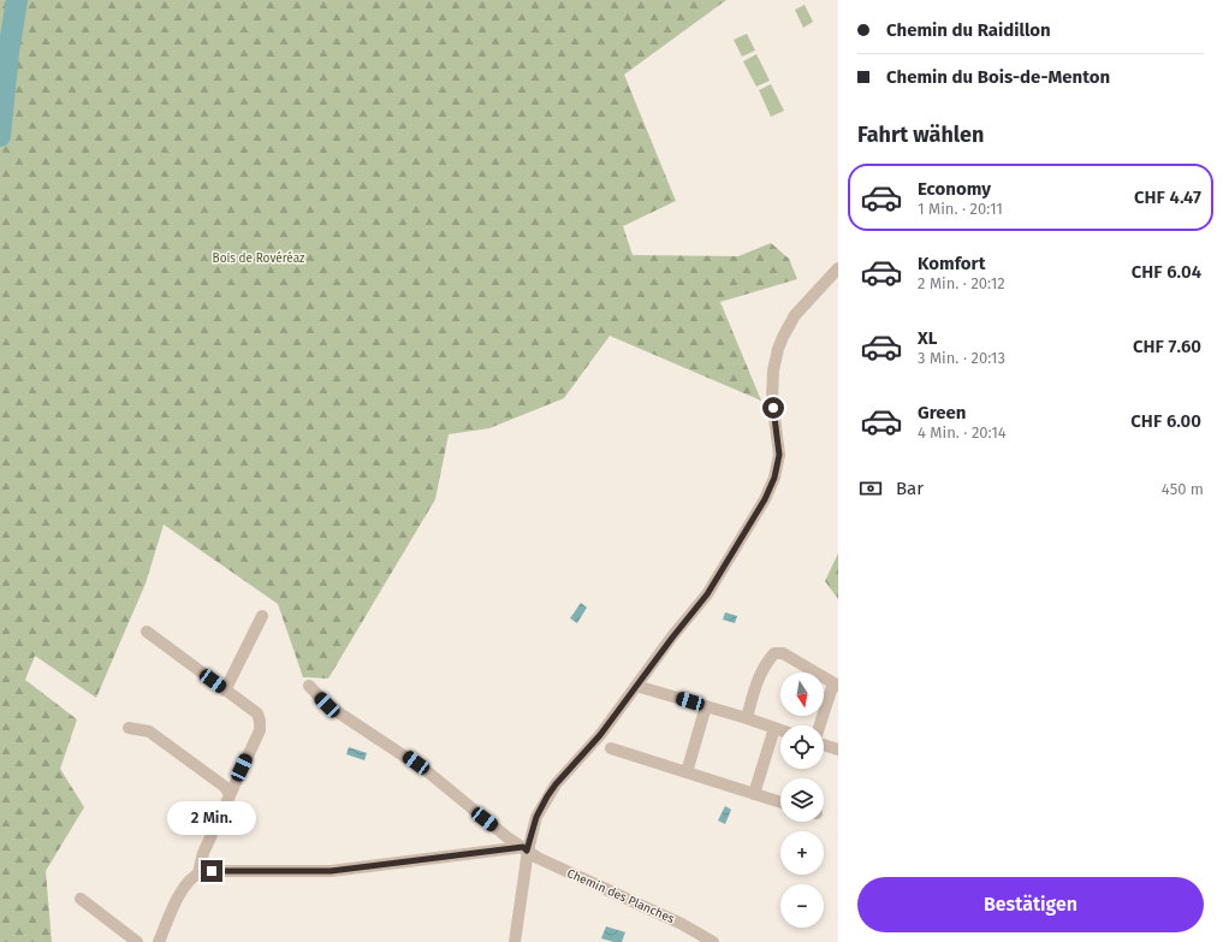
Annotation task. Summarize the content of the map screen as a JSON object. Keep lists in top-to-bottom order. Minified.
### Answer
{"streets":{"street":["Chemin des Planches"]},"parks":["Bois de Rovéréaz"],"north":"bottom","page":{"banner":["Chemin du Raidillon","Chemin du Bois-de-Menton"],"heading":"Fahrt wählen","list":[{"name":"Economy","note":"1 Min. · 20:11","value":"CHF 4.47"},{"name":"Komfort","note":"2 Min. · 20:12","value":"CHF 6.04"},{"name":"XL","note":"3 Min. · 20:13","value":"CHF 7.60"},{"name":"Green","note":"4 Min. · 20:14","value":"CHF 6.00"}],"pay":["Bar","450 m"],"map_buttons":["+","−"],"bubble":"2 Min.","buttons":"Bestätigen"}}
